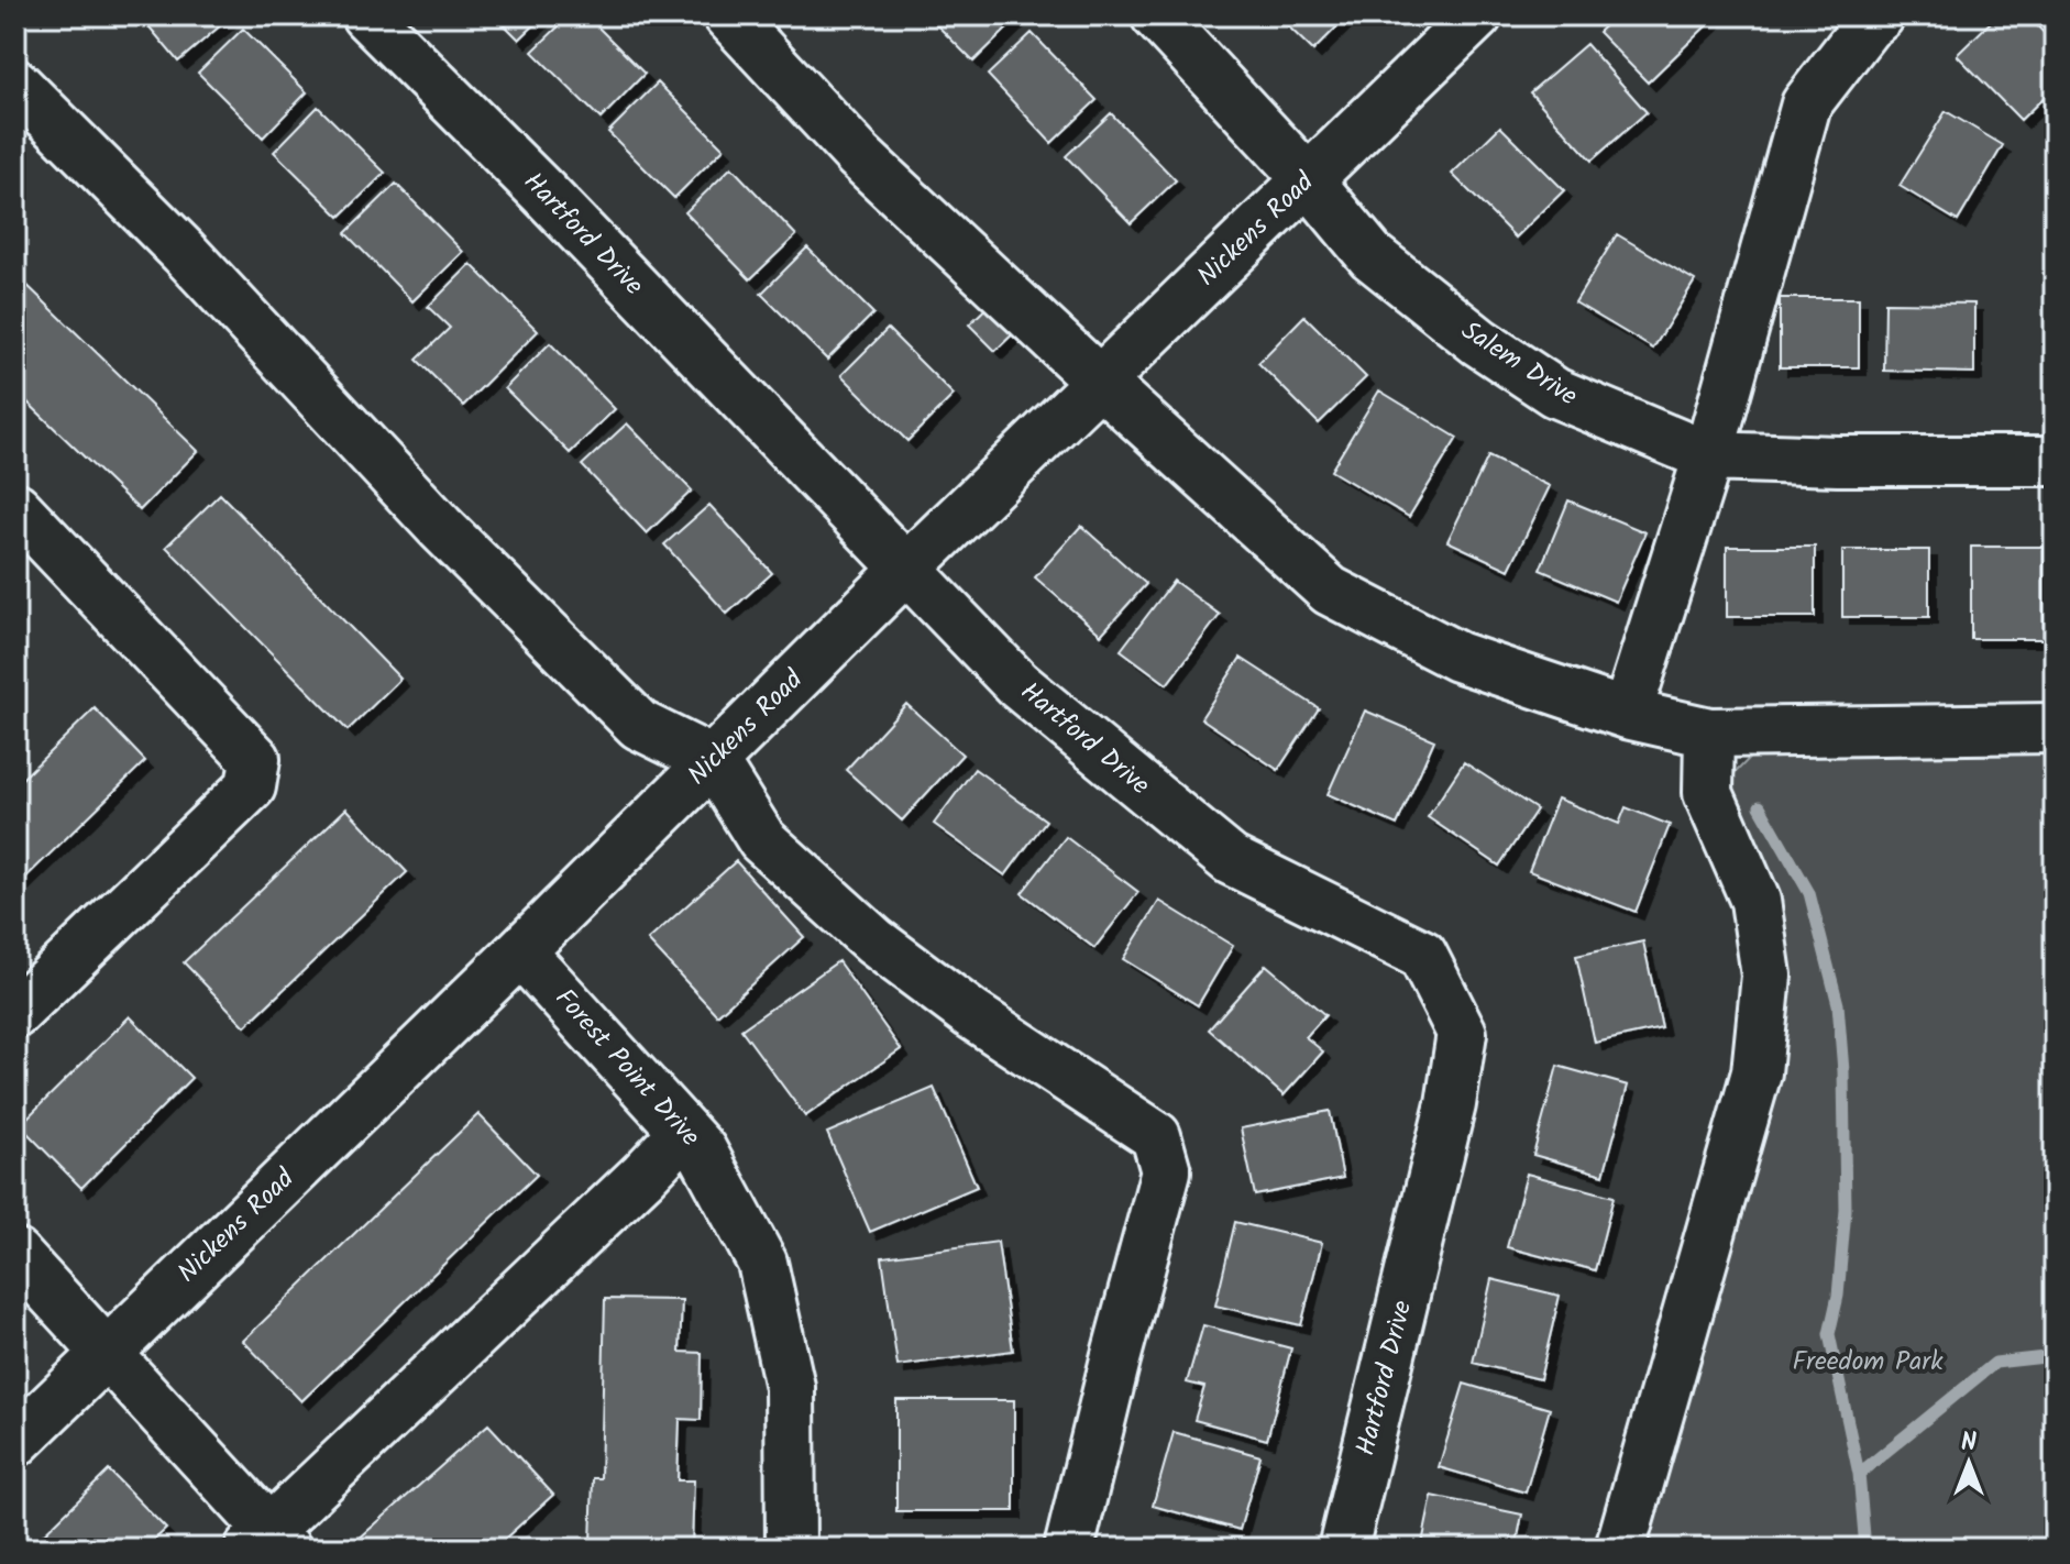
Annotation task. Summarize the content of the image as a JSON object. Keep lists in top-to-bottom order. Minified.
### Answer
{"streets":{"street":["Nickens Road","Hartford Drive","Salem Drive","Forest Point Drive"]},"crossings":[["Nickens Road","Hartford Drive"],["Nickens Road","Salem Drive"],["Nickens Road","Forest Point Drive"]],"parks":["Freedom Park"],"north":"top"}
